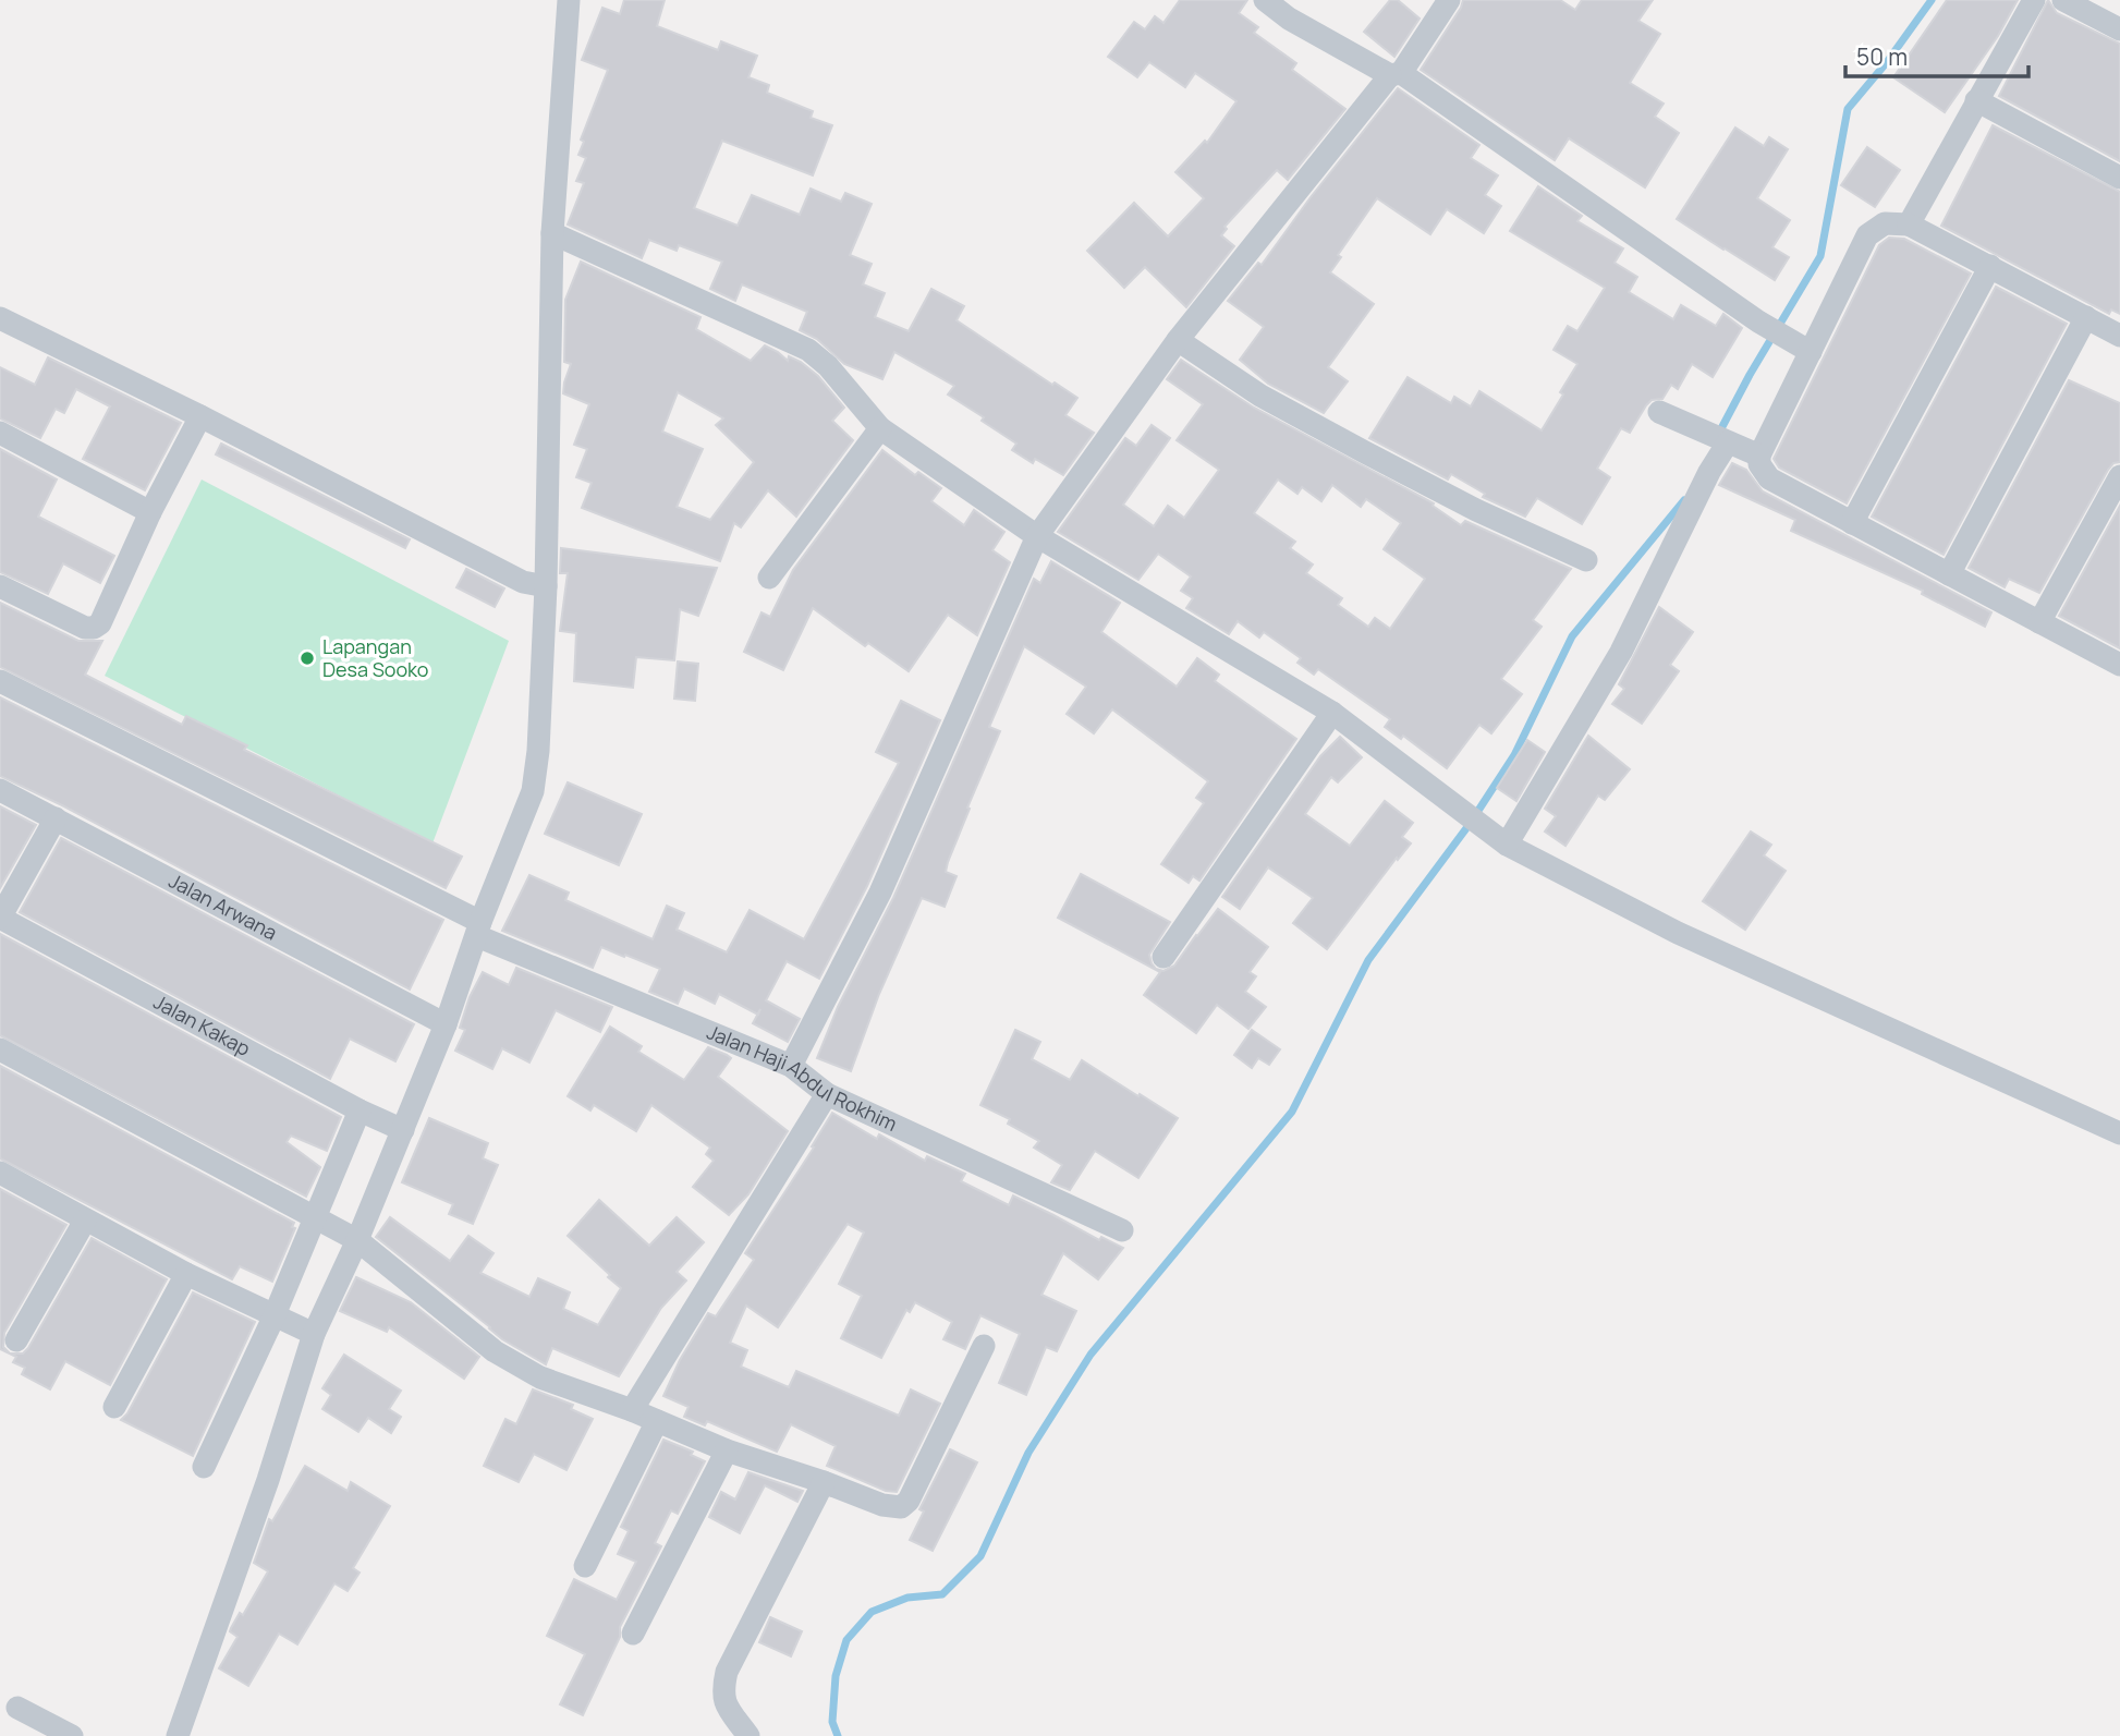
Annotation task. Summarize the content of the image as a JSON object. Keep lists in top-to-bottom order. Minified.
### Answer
{"streets":{"street":["Jalan Arwana","Jalan Kakap","Jalan Haji Abdul Rokhim"]},"places":["Lapangan Desa Sooko"],"scale_bar":"50 m"}
